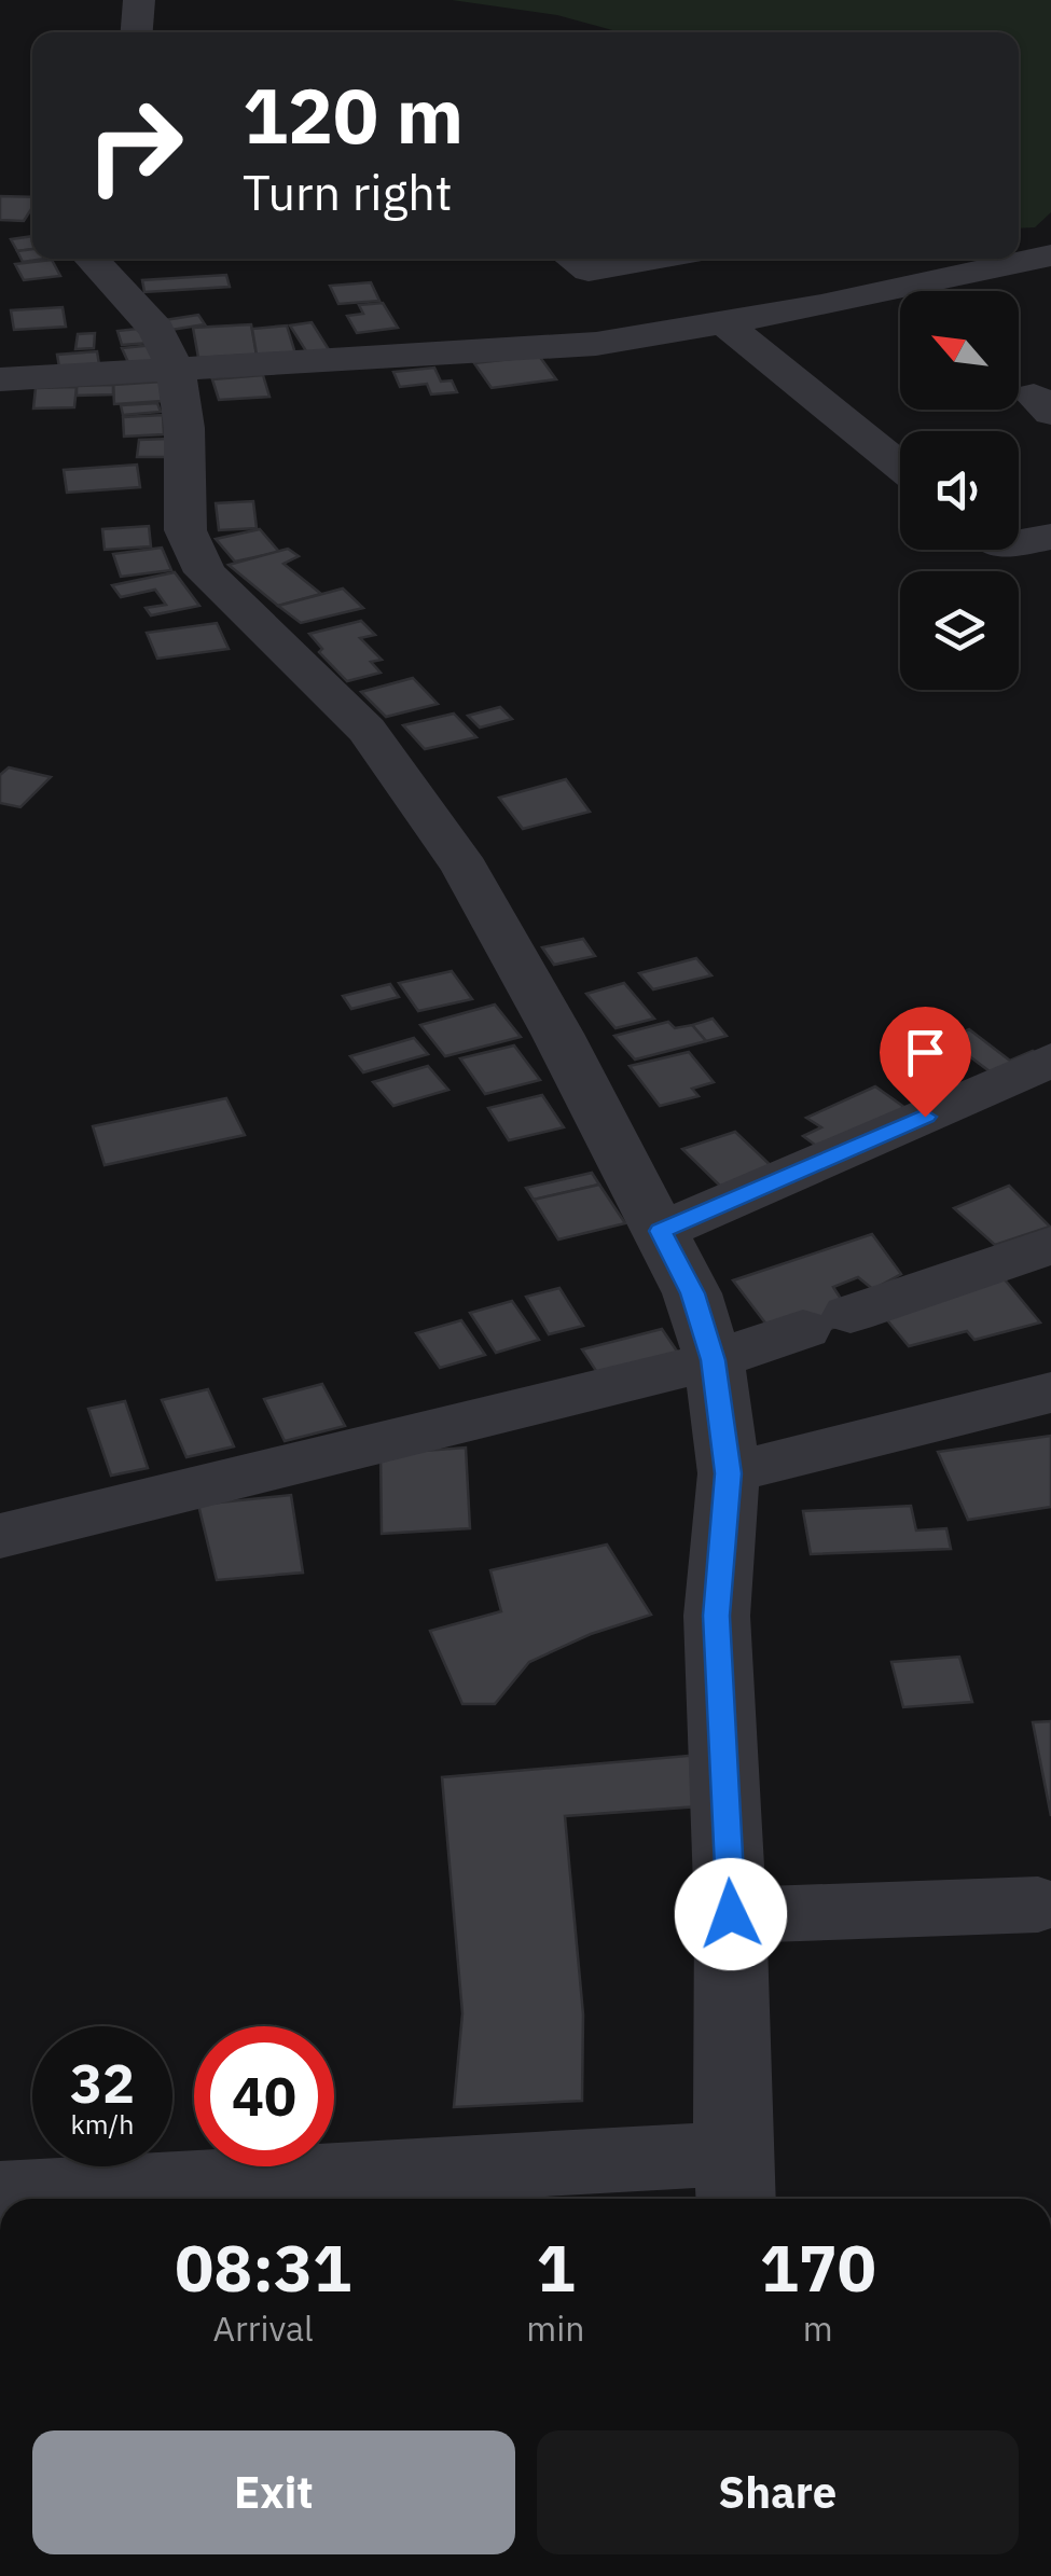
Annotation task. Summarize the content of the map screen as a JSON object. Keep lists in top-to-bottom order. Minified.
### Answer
{"north":"top left","page":{"turn":["120 m","Turn right"],"speed":"32 km/h","limit":"40","eta":["08:31","Arrival","1","min","170","m"],"buttons":["Exit","Share"]}}
